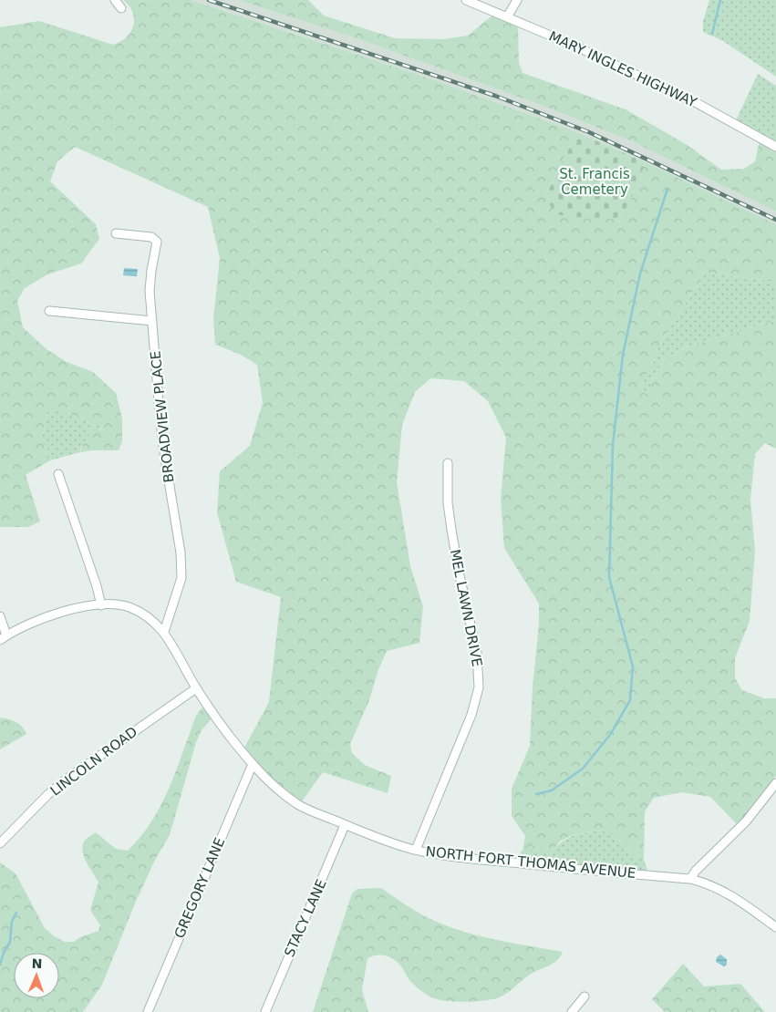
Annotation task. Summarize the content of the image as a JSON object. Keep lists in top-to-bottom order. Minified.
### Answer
{"streets":{"street":["MARY INGLES HIGHWAY","BROADVIEW PLACE","MEL LAWN DRIVE","LINCOLN ROAD","NORTH FORT THOMAS AVENUE","GREGORY LANE","STACY LANE"]},"crossings":[["BROADVIEW PLACE","NORTH FORT THOMAS AVENUE"],["MEL LAWN DRIVE","NORTH FORT THOMAS AVENUE"],["LINCOLN ROAD","NORTH FORT THOMAS AVENUE"],["NORTH FORT THOMAS AVENUE","GREGORY LANE"],["NORTH FORT THOMAS AVENUE","STACY LANE"]],"parks":["St. Francis Cemetery"],"north":"top"}
